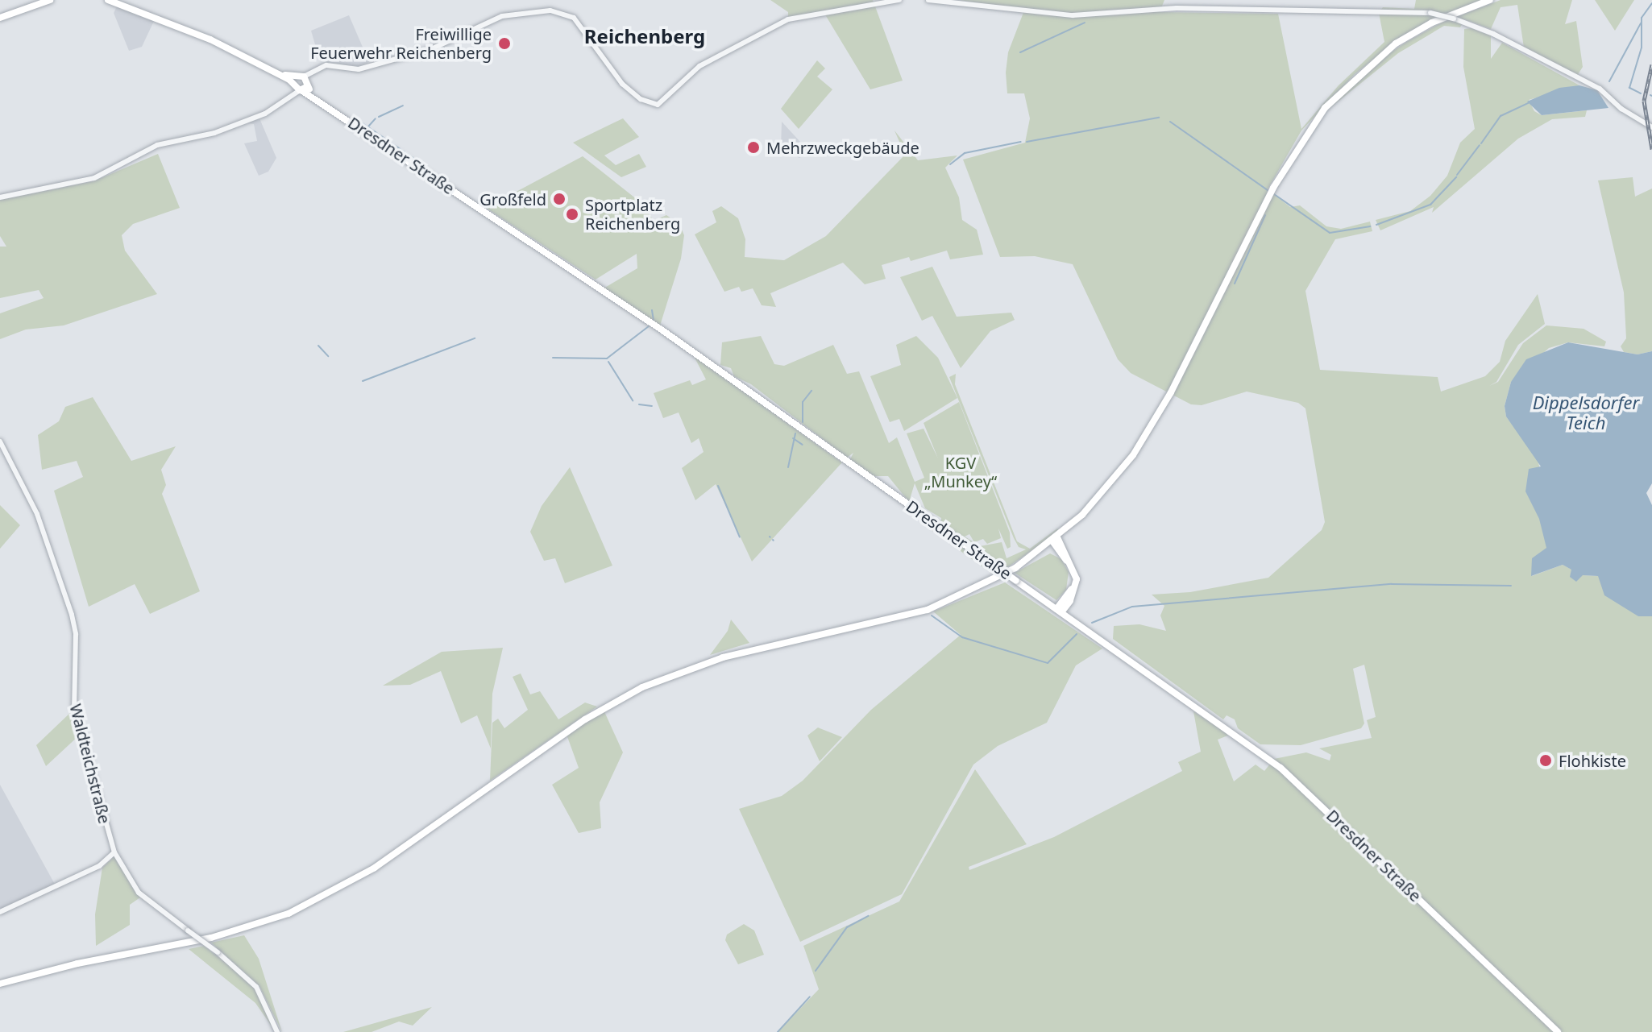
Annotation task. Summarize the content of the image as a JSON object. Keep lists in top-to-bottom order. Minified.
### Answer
{"streets":{"main road":["Dresdner Straße"],"street":["Waldteichstraße"]},"districts":["Reichenberg"],"water":["Dippelsdorfer Teich"],"parks":["KGV „Munkey“"],"places":["Freiwillige Feuerwehr Reichenberg","Mehrzweckgebäude","Großfeld","Sportplatz Reichenberg","Flohkiste"]}
